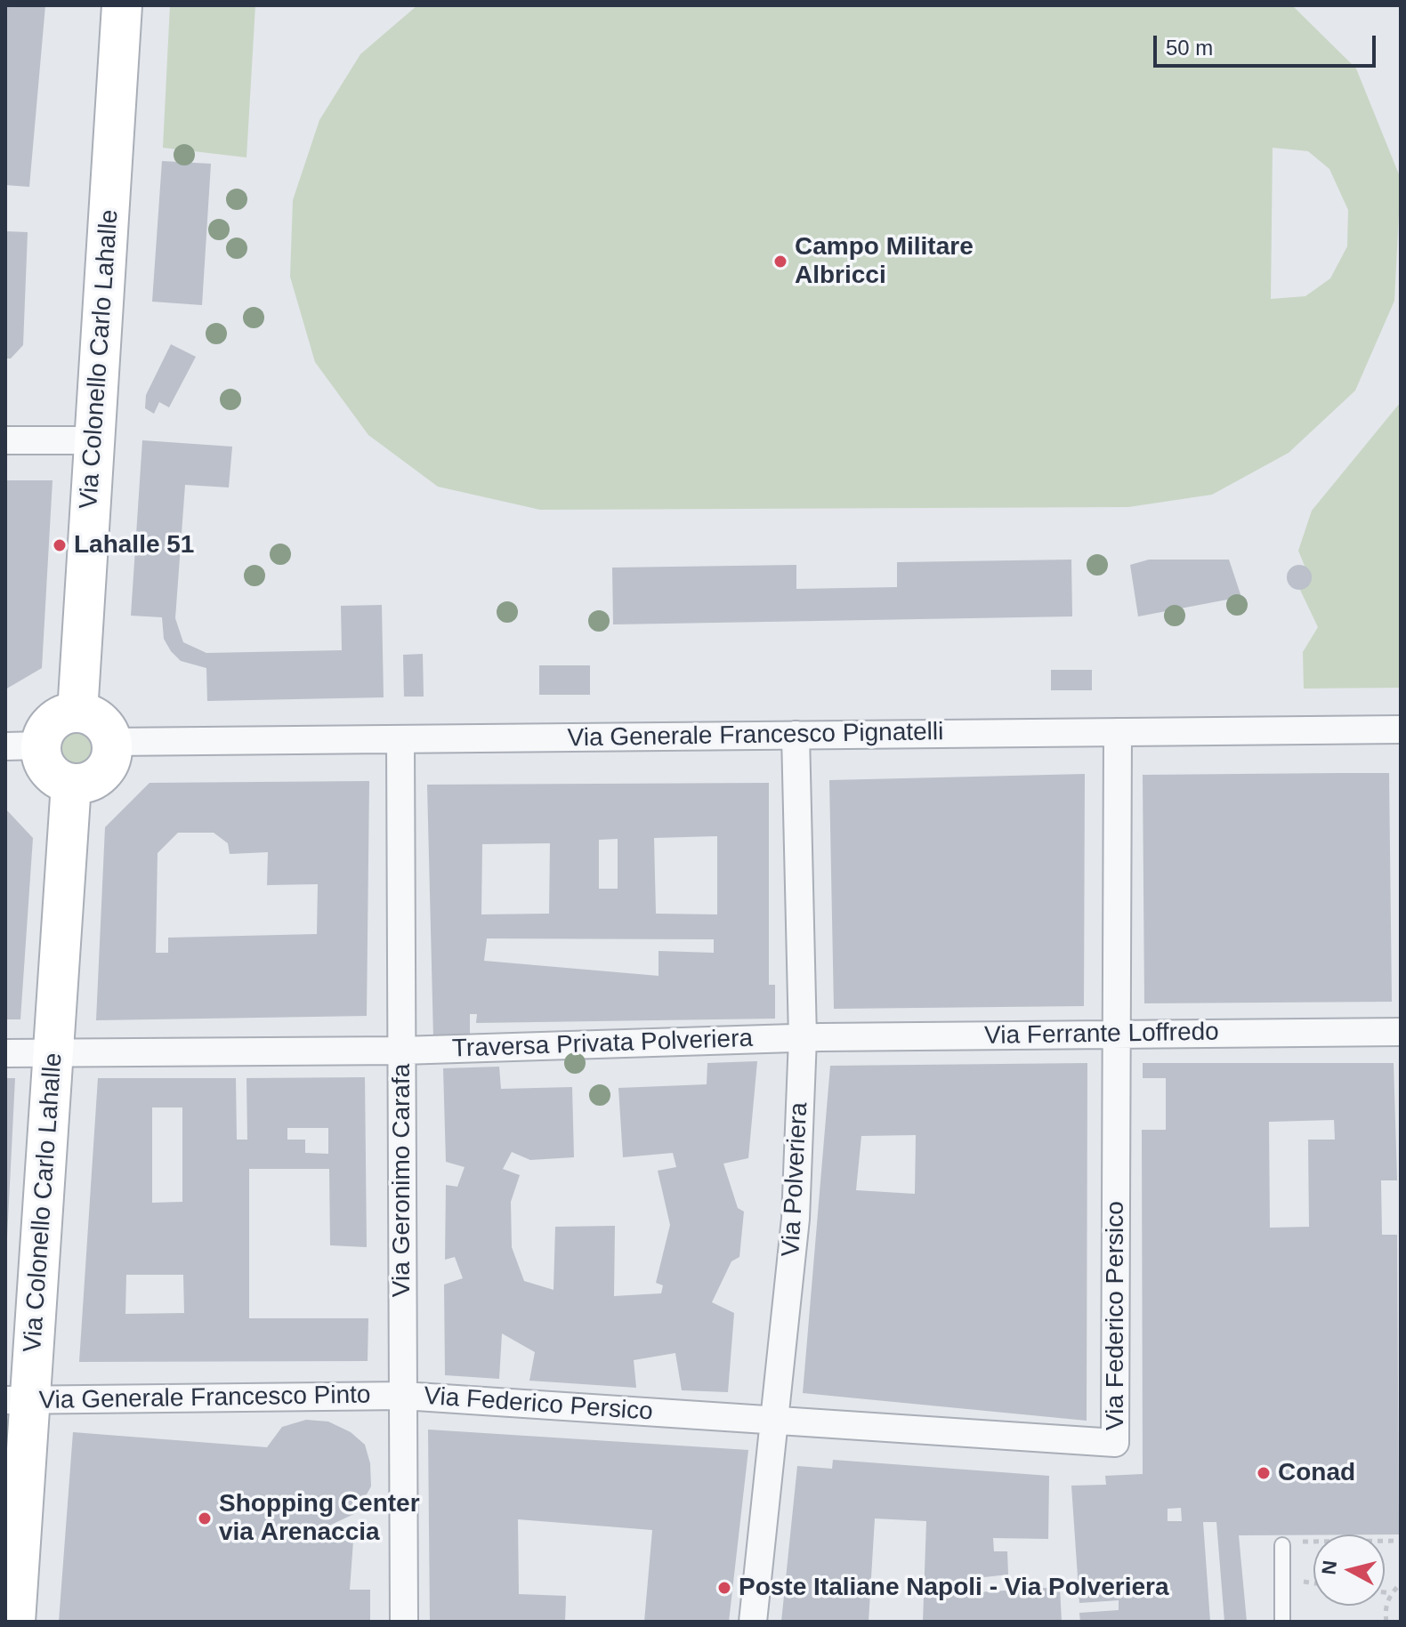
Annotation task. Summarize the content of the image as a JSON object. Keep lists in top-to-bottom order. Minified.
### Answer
{"streets":{"street":["Via Colonello Carlo Lahalle","Via Generale Francesco Pignatelli","Via Ferrante Loffredo","Traversa Privata Polveriera","Via Polveriera","Via Geronimo Carafa","Via Federico Persico","Via Generale Francesco Pinto"]},"crossings":[["Via Colonello Carlo Lahalle","Via Generale Francesco Pignatelli"],["Via Colonello Carlo Lahalle","Traversa Privata Polveriera"],["Via Colonello Carlo Lahalle","Via Generale Francesco Pinto"],["Via Generale Francesco Pignatelli","Via Polveriera"],["Via Generale Francesco Pignatelli","Via Geronimo Carafa"],["Via Generale Francesco Pignatelli","Via Federico Persico"],["Via Ferrante Loffredo","Traversa Privata Polveriera"],["Via Ferrante Loffredo","Via Polveriera"],["Via Ferrante Loffredo","Via Federico Persico"],["Traversa Privata Polveriera","Via Polveriera"],["Traversa Privata Polveriera","Via Geronimo Carafa"],["Via Polveriera","Via Federico Persico"],["Via Geronimo Carafa","Via Federico Persico"],["Via Geronimo Carafa","Via Generale Francesco Pinto"],["Via Federico Persico","Via Generale Francesco Pinto"]],"places":["Campo Militare Albricci","Lahalle 51","Conad","Shopping Center via Arenaccia","Poste Italiane Napoli - Via Polveriera"],"scale_bar":"50 m","north":"left"}
